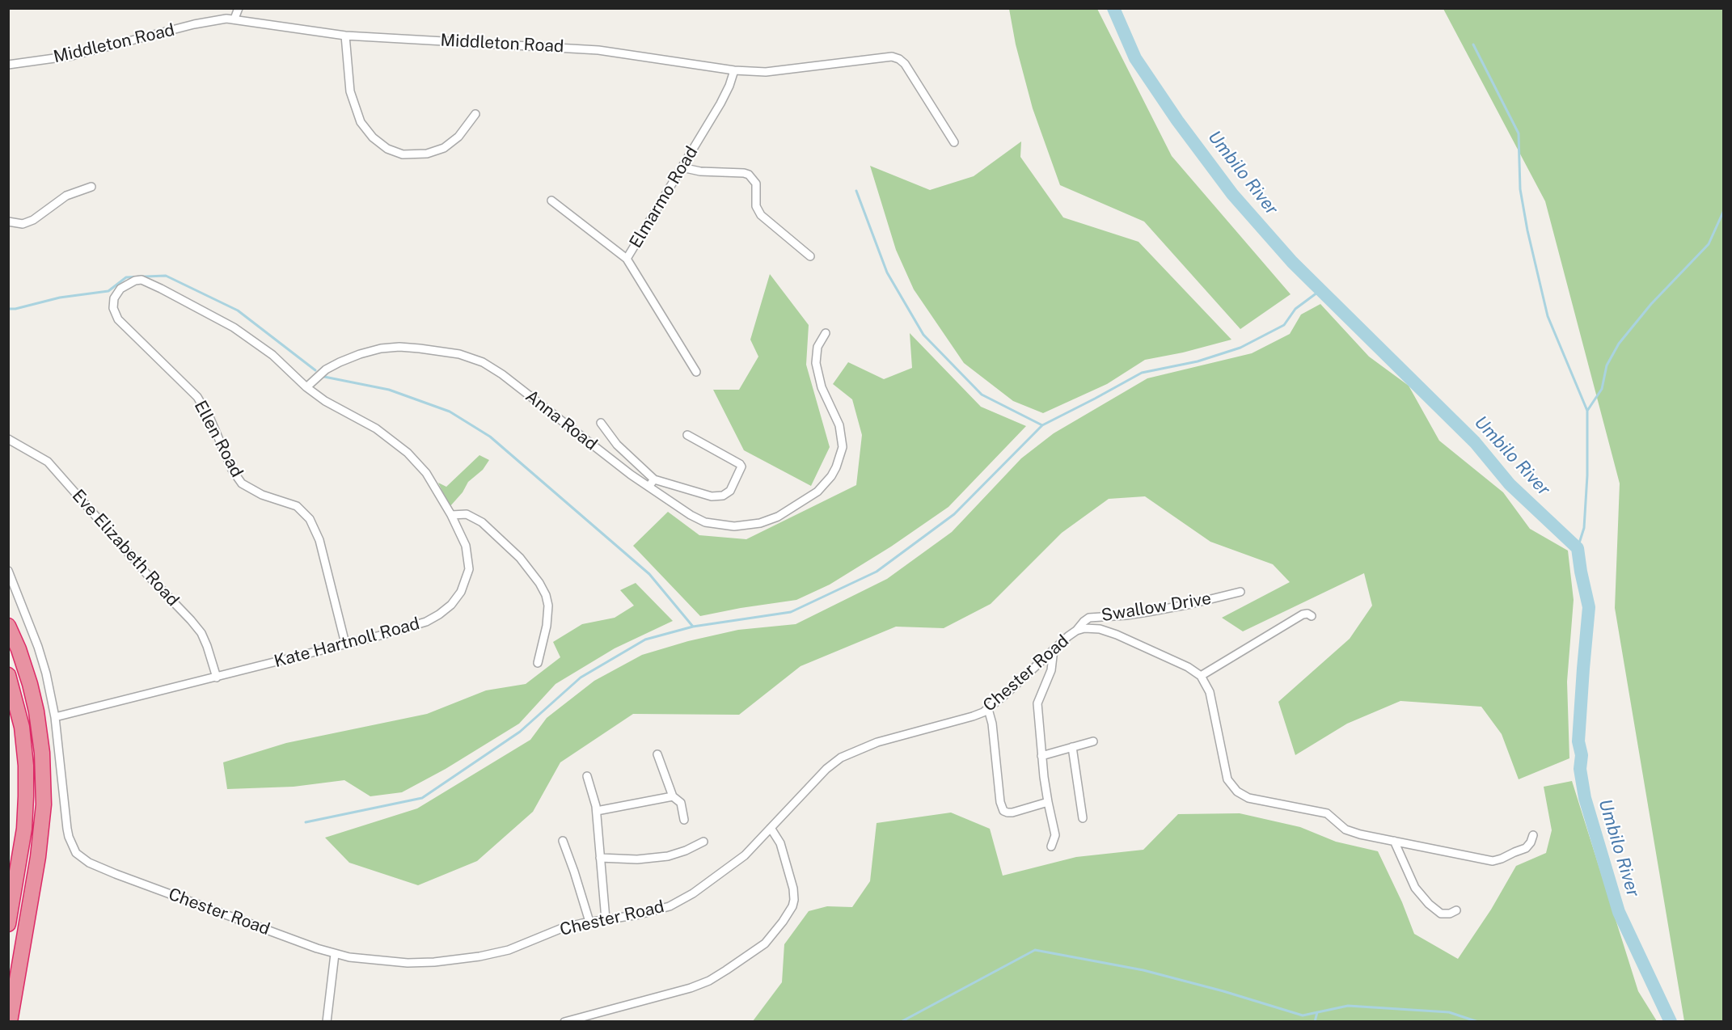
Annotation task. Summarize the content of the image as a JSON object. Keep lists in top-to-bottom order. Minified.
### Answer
{"streets":{"street":["Middleton Road","Elmarmo Road","Anna Road","Ellen Road","Eve Elizabeth Road","Swallow Drive","Kate Hartnoll Road","Chester Road"]},"crossings":[["Middleton Road","Elmarmo Road"],["Anna Road","Kate Hartnoll Road"],["Ellen Road","Kate Hartnoll Road"],["Eve Elizabeth Road","Kate Hartnoll Road"],["Swallow Drive","Chester Road"],["Kate Hartnoll Road","Chester Road"]],"water":["Umbilo River"]}
